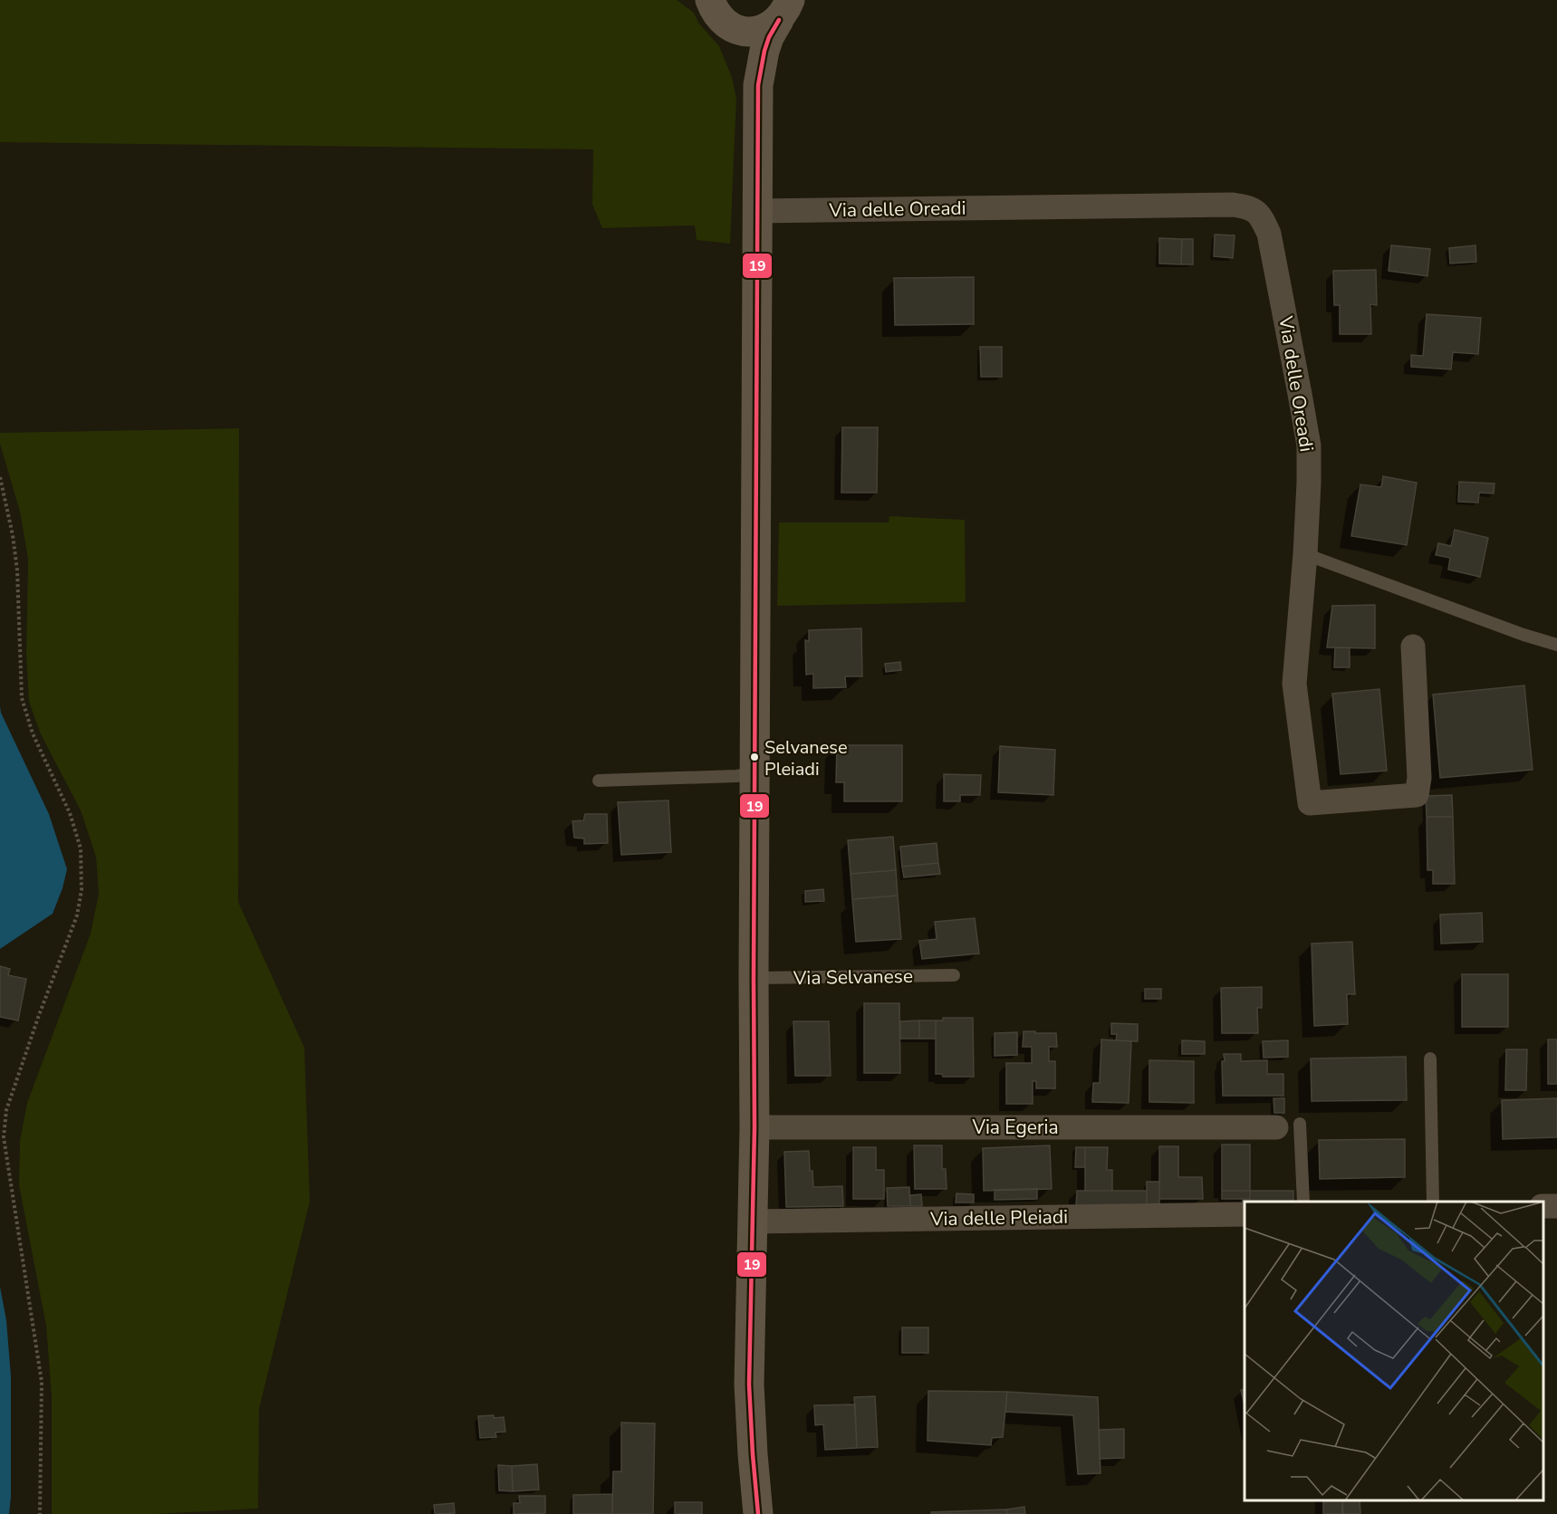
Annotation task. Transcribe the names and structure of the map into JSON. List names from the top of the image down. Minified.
{"streets":{"street":["Via delle Oreadi","Via Egeria","Via delle Pleiadi"],"lane":["Via Selvanese"]},"places":["Selvanese Pleiadi"],"lines":["transit line 19"]}
